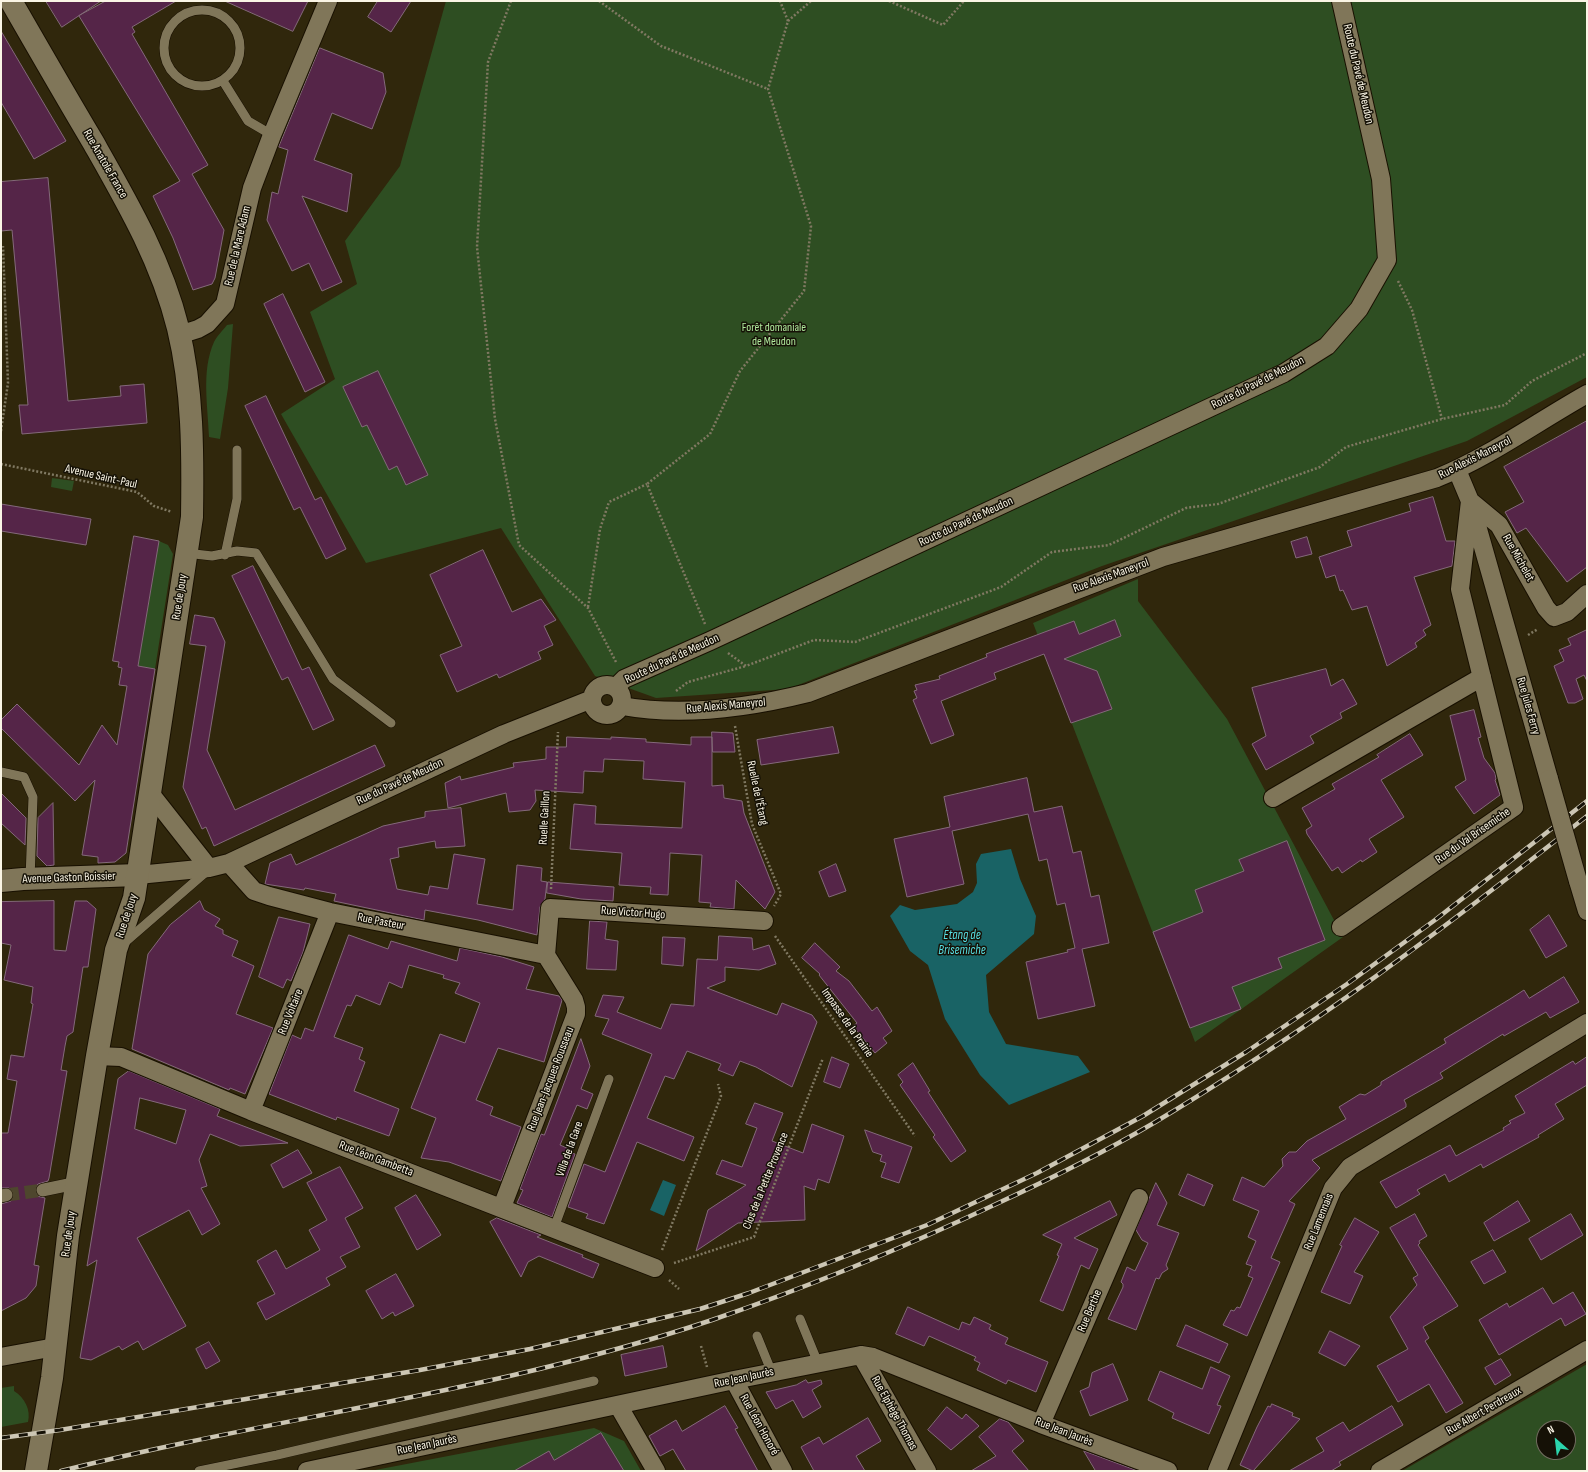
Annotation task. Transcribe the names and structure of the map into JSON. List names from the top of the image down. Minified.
{"streets":{"main road":["Rue Anatole France","Rue de Jouy","Avenue Gaston Boissier"],"street":["Route du Pavé de Meudon","Rue de la Mare Adam","Rue Alexis Maneyrol","Rue Michelet","Rue Jules Ferry","Rue du Pavé de Meudon","Rue du Val Brisemiche","Rue Victor Hugo","Rue Pasteur","Rue Voltaire","Rue Jean-Jacques Rousseau","Rue Léon Gambetta","Rue Lamennais","Rue Berthe","Rue Jean Jaurès","Rue Albert Perdreaux","Rue Elphège Thomas","Rue Léon Honoré"],"lane":["Villa de la Gare"],"path":["Avenue Saint-Paul","Ruelle de l'Étang","Ruelle Gaillon","Impasse de la Prairie","Clos de la Petite Provence"]},"crossings":[["Route du Pavé de Meudon","Rue Alexis Maneyrol"],["Route du Pavé de Meudon","Rue du Pavé de Meudon"],["Rue Anatole France","Rue de la Mare Adam"],["Rue Anatole France","Rue de Jouy"],["Rue de la Mare Adam","Rue de Jouy"],["Rue Alexis Maneyrol","Rue Michelet"],["Rue Alexis Maneyrol","Rue du Pavé de Meudon"],["Rue Alexis Maneyrol","Ruelle de l'Étang"],["Avenue Saint-Paul","Rue de Jouy"],["Rue Michelet","Rue Jules Ferry"],["Rue Michelet","Rue du Val Brisemiche"],["Rue de Jouy","Rue du Pavé de Meudon"],["Rue de Jouy","Avenue Gaston Boissier"],["Rue de Jouy","Rue Léon Gambetta"],["Rue Jules Ferry","Rue du Val Brisemiche"],["Rue du Pavé de Meudon","Avenue Gaston Boissier"],["Rue du Pavé de Meudon","Rue Pasteur"],["Ruelle de l'Étang","Rue Victor Hugo"],["Ruelle de l'Étang","Impasse de la Prairie"],["Ruelle Gaillon","Rue Victor Hugo"],["Rue Victor Hugo","Impasse de la Prairie"],["Rue Pasteur","Rue Voltaire"],["Rue Pasteur","Rue Jean-Jacques Rousseau"],["Rue Voltaire","Rue Léon Gambetta"],["Rue Jean-Jacques Rousseau","Rue Léon Gambetta"],["Villa de la Gare","Rue Léon Gambetta"],["Rue Léon Gambetta","Clos de la Petite Provence"],["Rue Berthe","Rue Jean Jaurès"],["Rue Jean Jaurès","Rue Elphège Thomas"],["Rue Jean Jaurès","Rue Léon Honoré"]],"water":["Étang de Brisemiche"],"parks":["Forêt domaniale de Meudon"],"north":"top left"}
